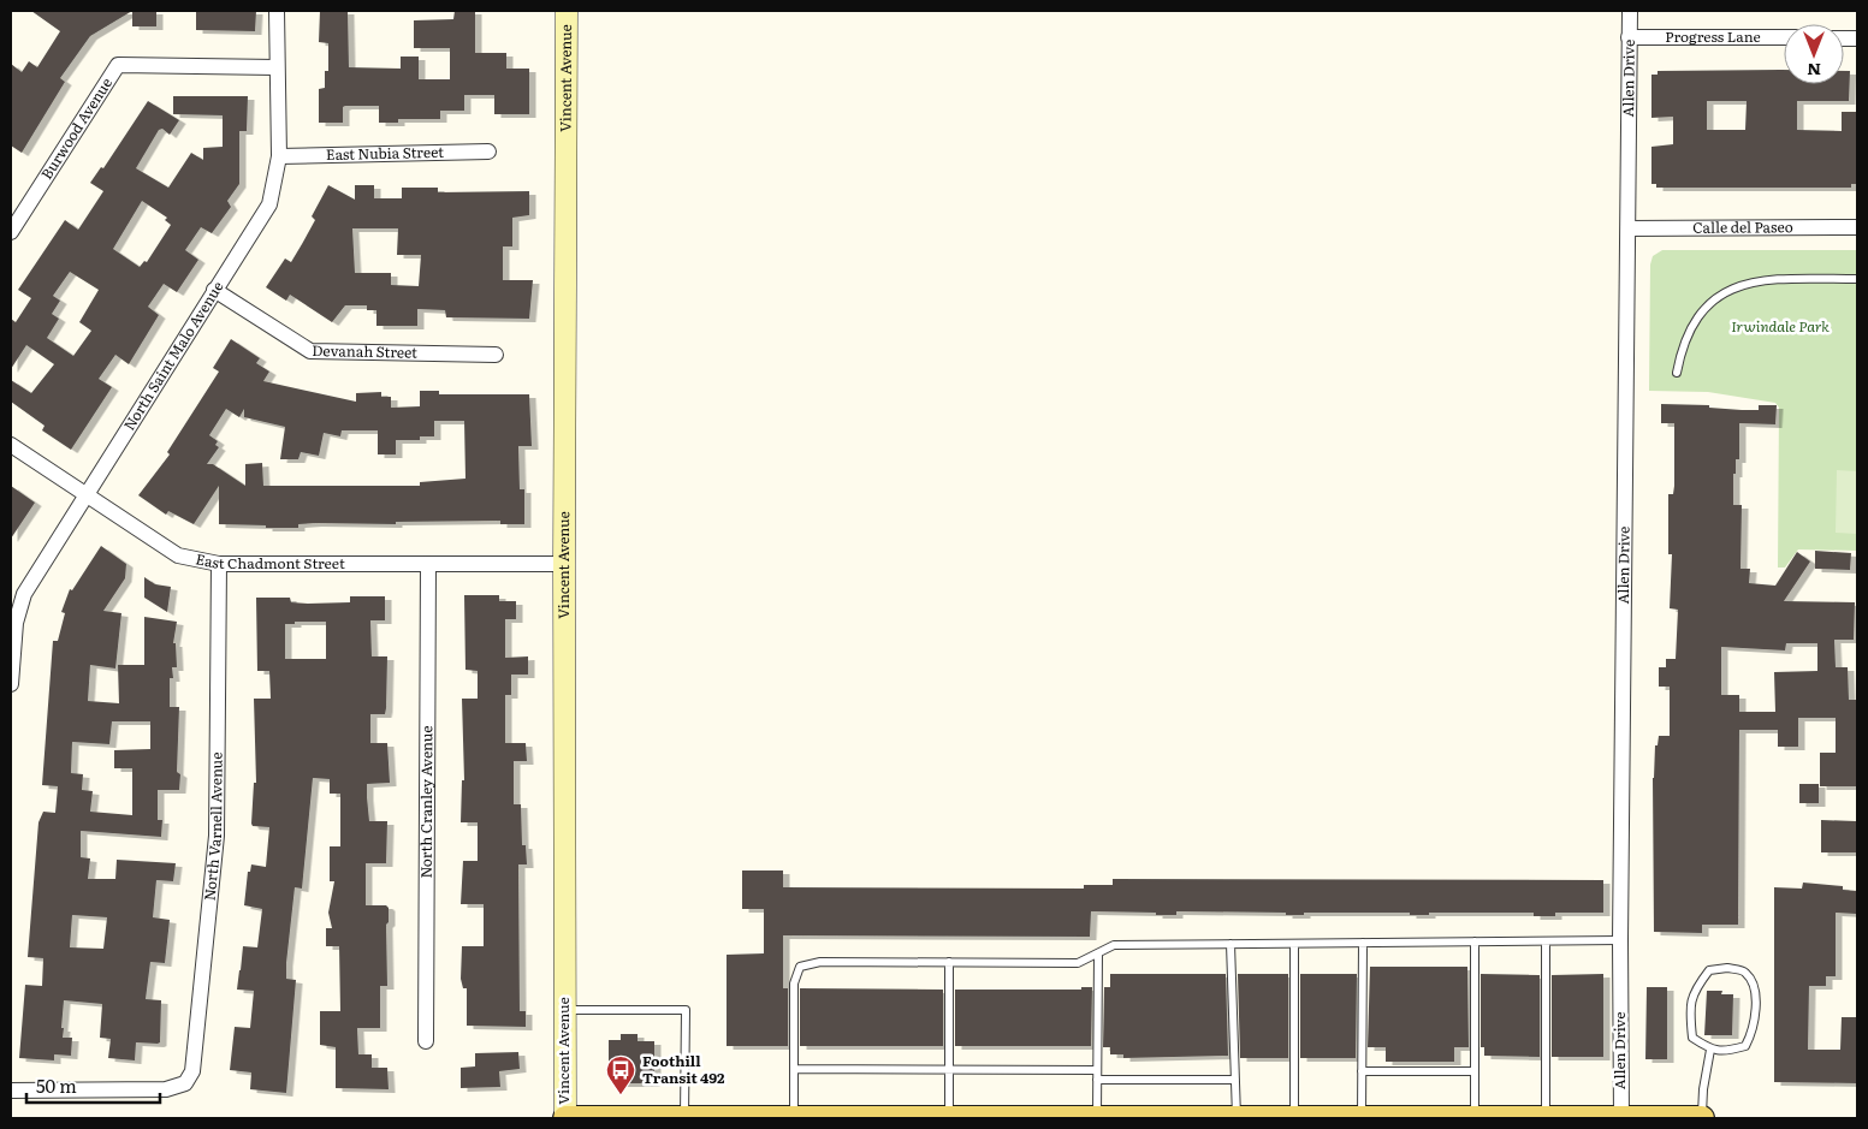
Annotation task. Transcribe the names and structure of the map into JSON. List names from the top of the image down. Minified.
{"streets":{"street":["Progress Lane","Vincent Avenue","Allen Drive","Burwood Avenue","East Nubia Street","Calle del Paseo","Devanah Street","North Saint Malo Avenue","East Chadmont Street","North Cranley Avenue","North Varnell Avenue"]},"crossings":[["Progress Lane","Allen Drive"],["Vincent Avenue","East Chadmont Street"],["Allen Drive","Calle del Paseo"],["Burwood Avenue","North Saint Malo Avenue"],["East Nubia Street","North Saint Malo Avenue"],["Devanah Street","North Saint Malo Avenue"],["North Saint Malo Avenue","East Chadmont Street"],["East Chadmont Street","North Cranley Avenue"],["East Chadmont Street","North Varnell Avenue"]],"parks":["Irwindale Park"],"places":{"bus stop":["Foothill Transit 492"]},"scale_bar":"50 m","north":"bottom"}
